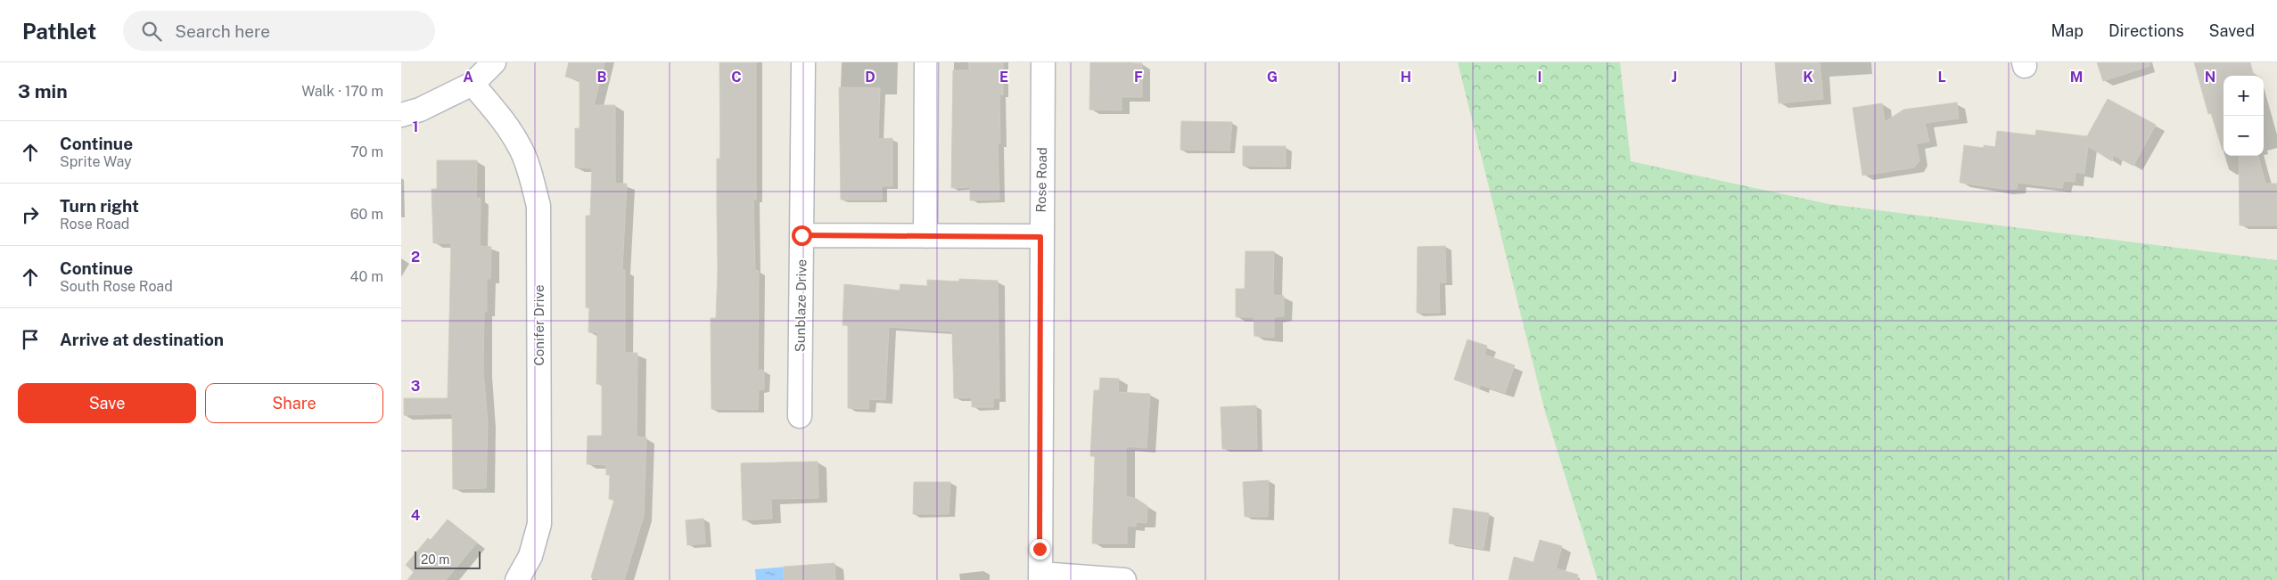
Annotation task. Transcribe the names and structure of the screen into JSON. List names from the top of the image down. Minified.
{"streets":{"street":["Rose Road","Sunblaze Drive","Conifer Drive"]},"scale_bar":"20 m","page":{"header":"Pathlet","search":"Search here","nav":["Map","Directions","Saved"],"heading":["3 min","Walk · 170 m"],"map_buttons":["+","−"],"list":[["Continue","Sprite Way","70 m"],["Turn right","Rose Road","60 m"],["Continue","South Rose Road","40 m"],"Arrive at destination"],"buttons":["Save","Share"],"scale":"20 m"},"grid":{"columns":["A","B","C","D","E","F","G","H","I","J","K","L","M","N"],"rows":["1","2","3","4"]}}
